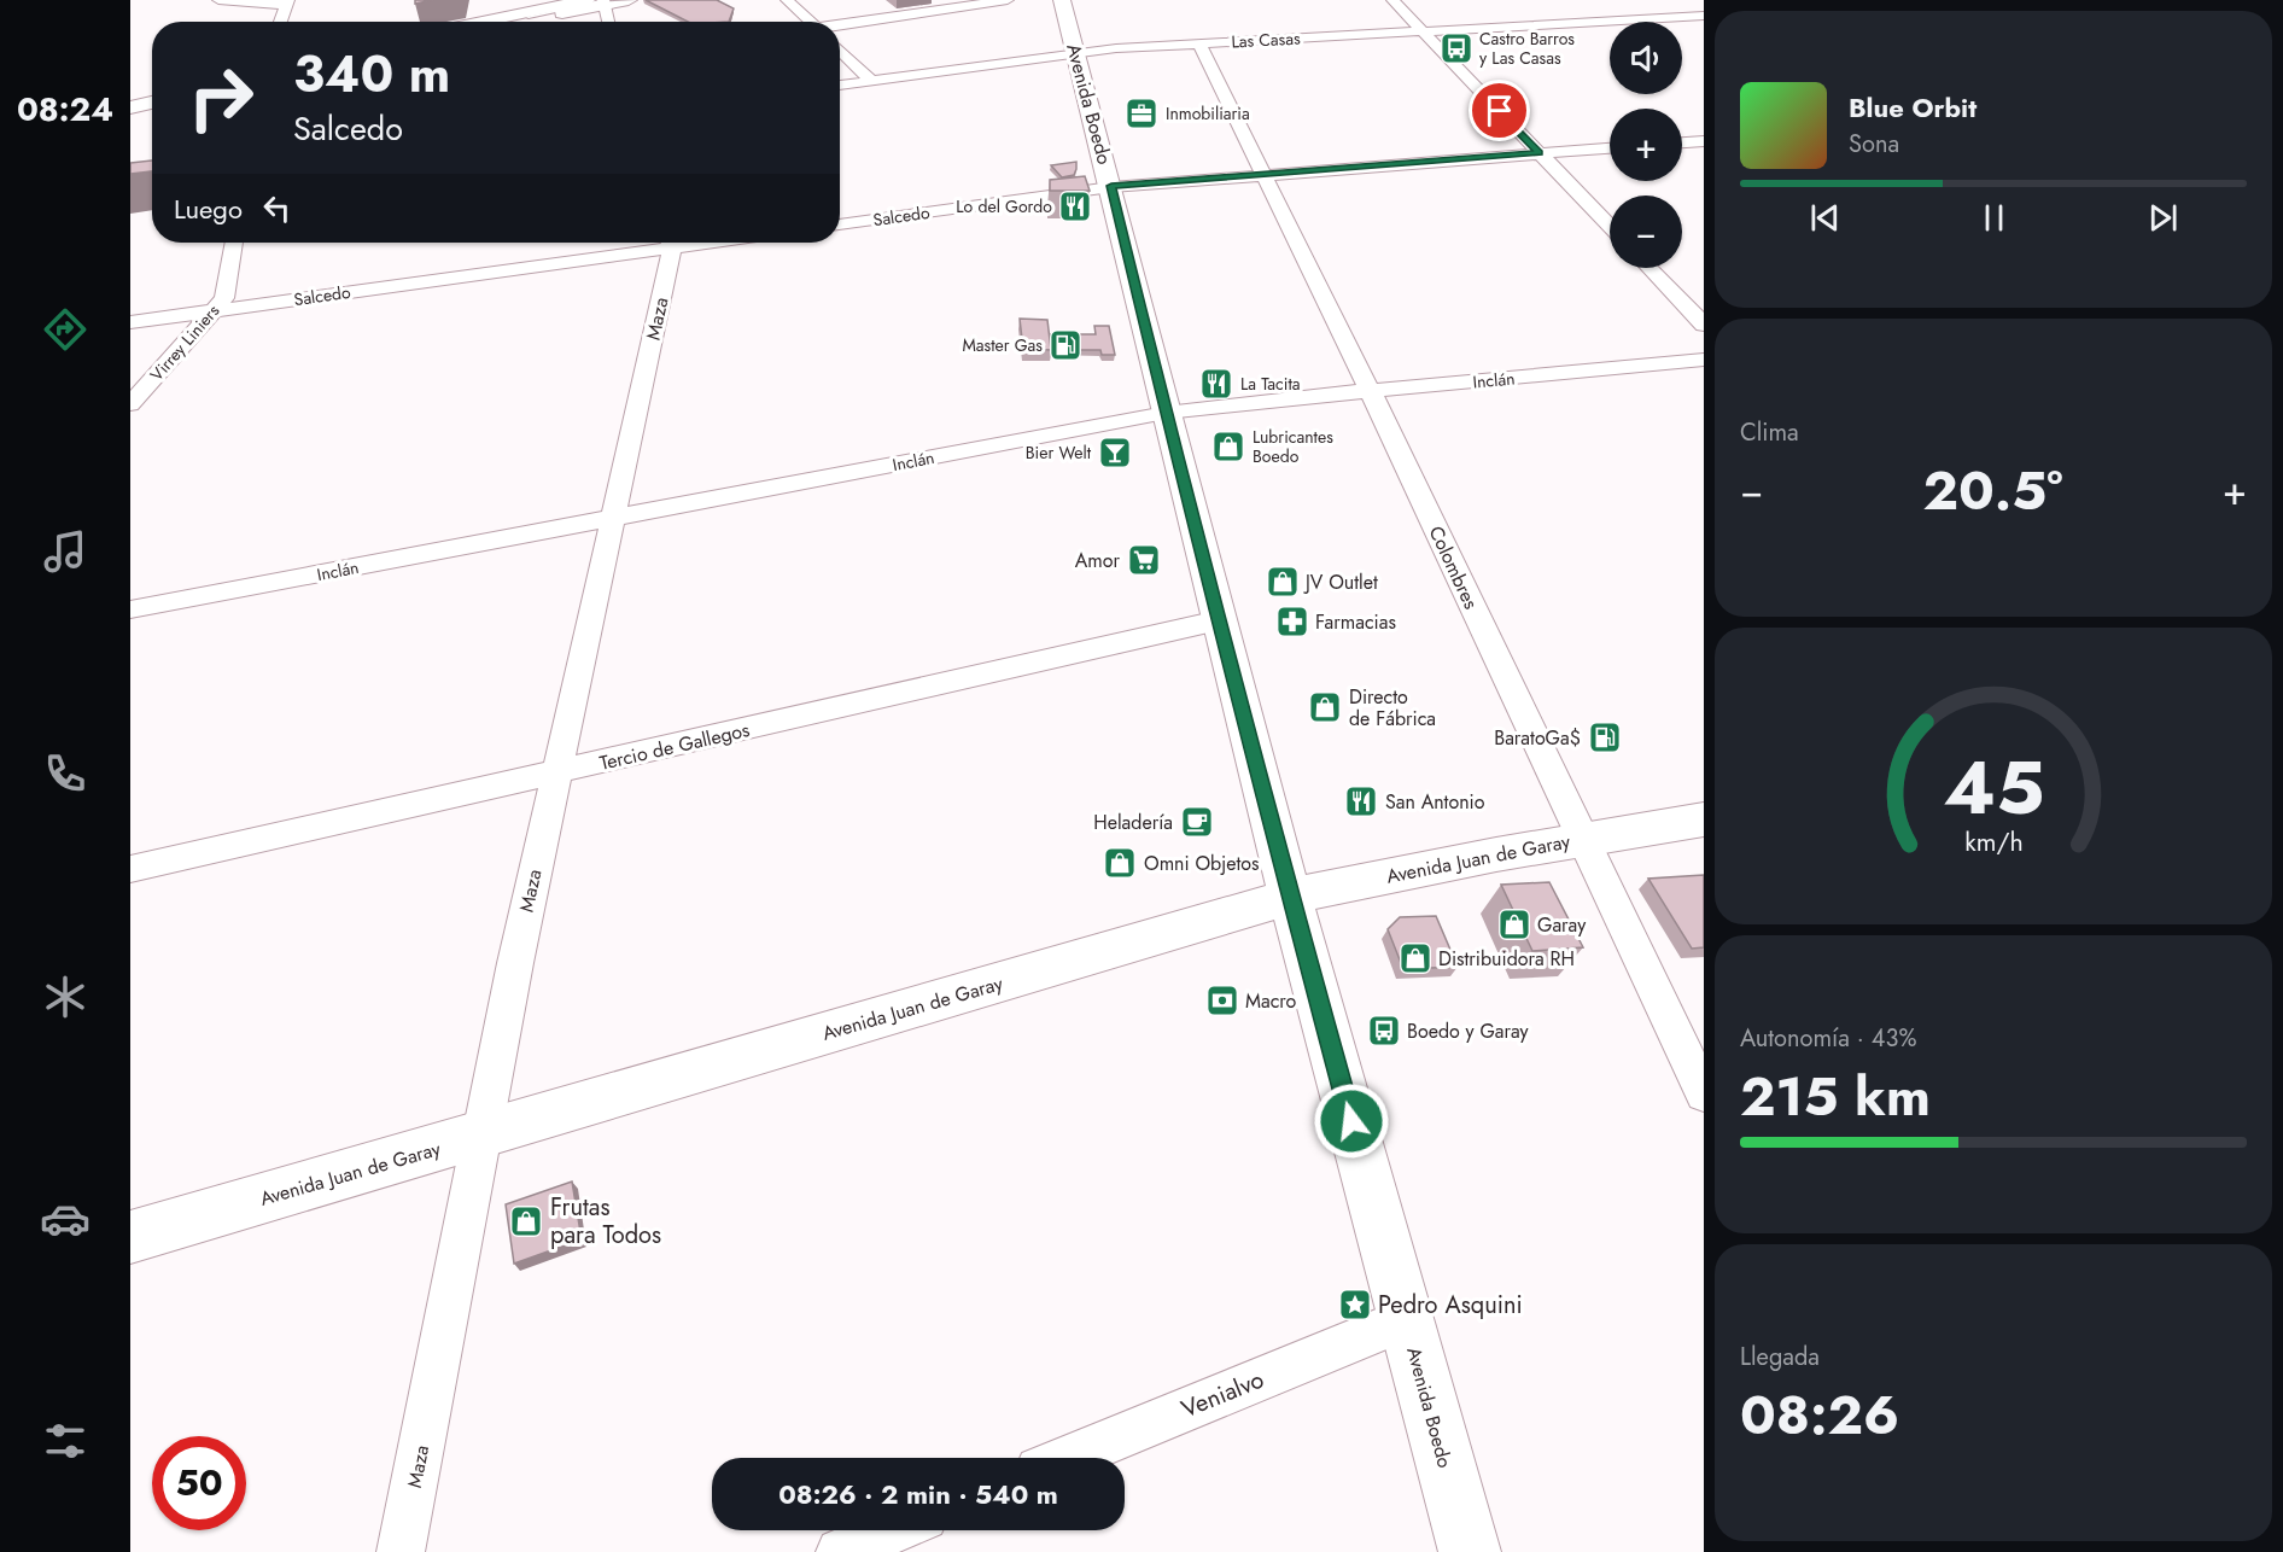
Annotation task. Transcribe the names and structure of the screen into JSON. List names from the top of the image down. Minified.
{"streets":{"main road":["Avenida Boedo","Avenida Juan de Garay"],"street":["Las Casas","Salcedo","Maza","Virrey Liniers","Inclán","Colombres","Tercio de Gallegos","Venialvo"]},"crossings":[["Las Casas","Avenida Boedo"],["Las Casas","Colombres"],["Avenida Boedo","Salcedo"],["Avenida Boedo","Inclán"],["Avenida Boedo","Tercio de Gallegos"],["Avenida Boedo","Avenida Juan de Garay"],["Avenida Boedo","Venialvo"],["Salcedo","Virrey Liniers"],["Salcedo","Colombres"],["Maza","Inclán"],["Maza","Tercio de Gallegos"],["Maza","Avenida Juan de Garay"],["Inclán","Colombres"],["Colombres","Avenida Juan de Garay"]],"places":{"bus stop":["Castro Barros y Las Casas","Boedo y Garay"],"office":["Inmobiliaria"],"restaurant":["Lo del Gordo","La Tacita","San Antonio"],"fuel station":["Master Gas","BaratoGa$"],"shop":["Lubricantes Boedo","JV Outlet","Directo de Fábrica","Omni Objetos","Garay","Distribuidora RH","Frutas para Todos"],"bar":["Bier Welt"],"supermarket":["Amor"],"pharmacy":["Farmacias"],"cafe":["Heladería"],"bank":["Macro"],"place":["Pedro Asquini"]},"page":{"tabs":"08:24","map_buttons":["+","−"],"turn":["340 m","Salcedo"],"song":["Blue Orbit","Sona"],"then":"Luego","tile":["Clima",["Autonomía · 43%","215 km"],["Llegada","08:26"]],"heat":["−","20.5°","+"],"limit":"50","trip":"08:26 · 2 min · 540 m","gauge":["45","km/h"]}}
